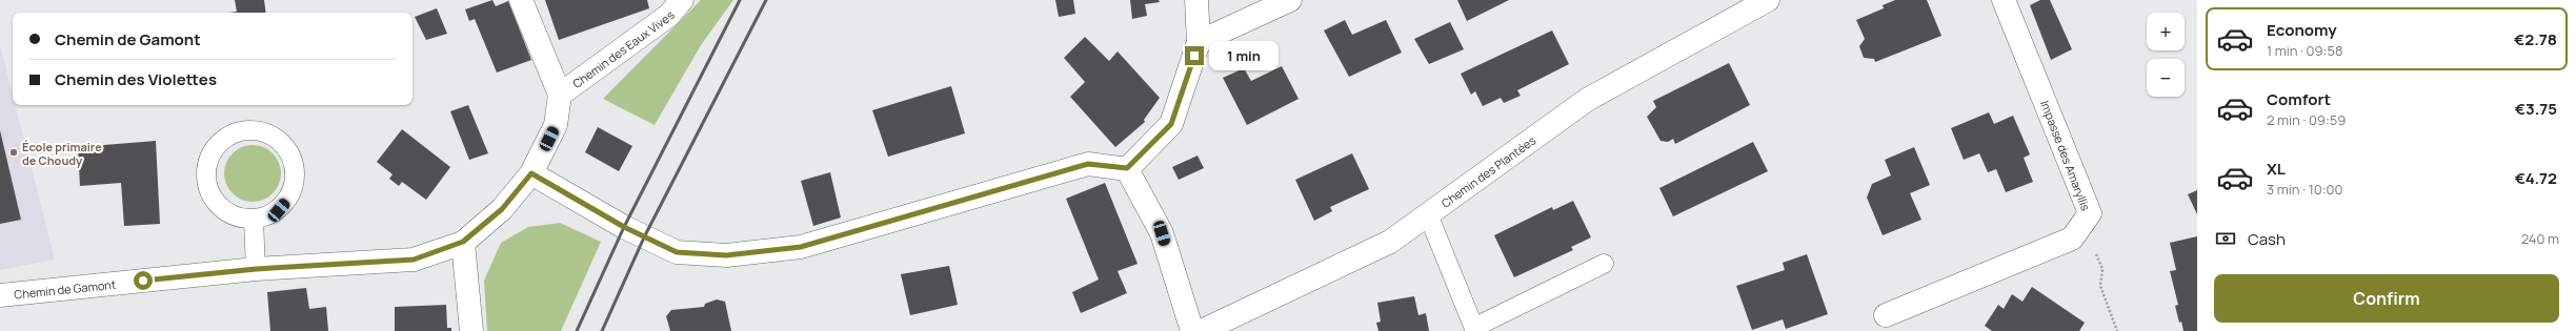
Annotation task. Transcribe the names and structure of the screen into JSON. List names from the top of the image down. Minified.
{"streets":{"street":["Chemin des Eaux Vives","Impasse des Amaryllis","Chemin des Plantées","Chemin de Gamont"]},"crossings":[["Chemin des Eaux Vives","Chemin de Gamont"]],"places":["École primaire de Choudy"],"page":{"list":[{"name":"Economy","note":"1 min · 09:58","value":"€2.78"},{"name":"Comfort","note":"2 min · 09:59","value":"€3.75"},{"name":"XL","note":"3 min · 10:00","value":"€4.72"}],"map_buttons":["+","−"],"banner":["Chemin de Gamont","Chemin des Violettes"],"bubble":"1 min","pay":["Cash","240 m"],"buttons":"Confirm"}}
